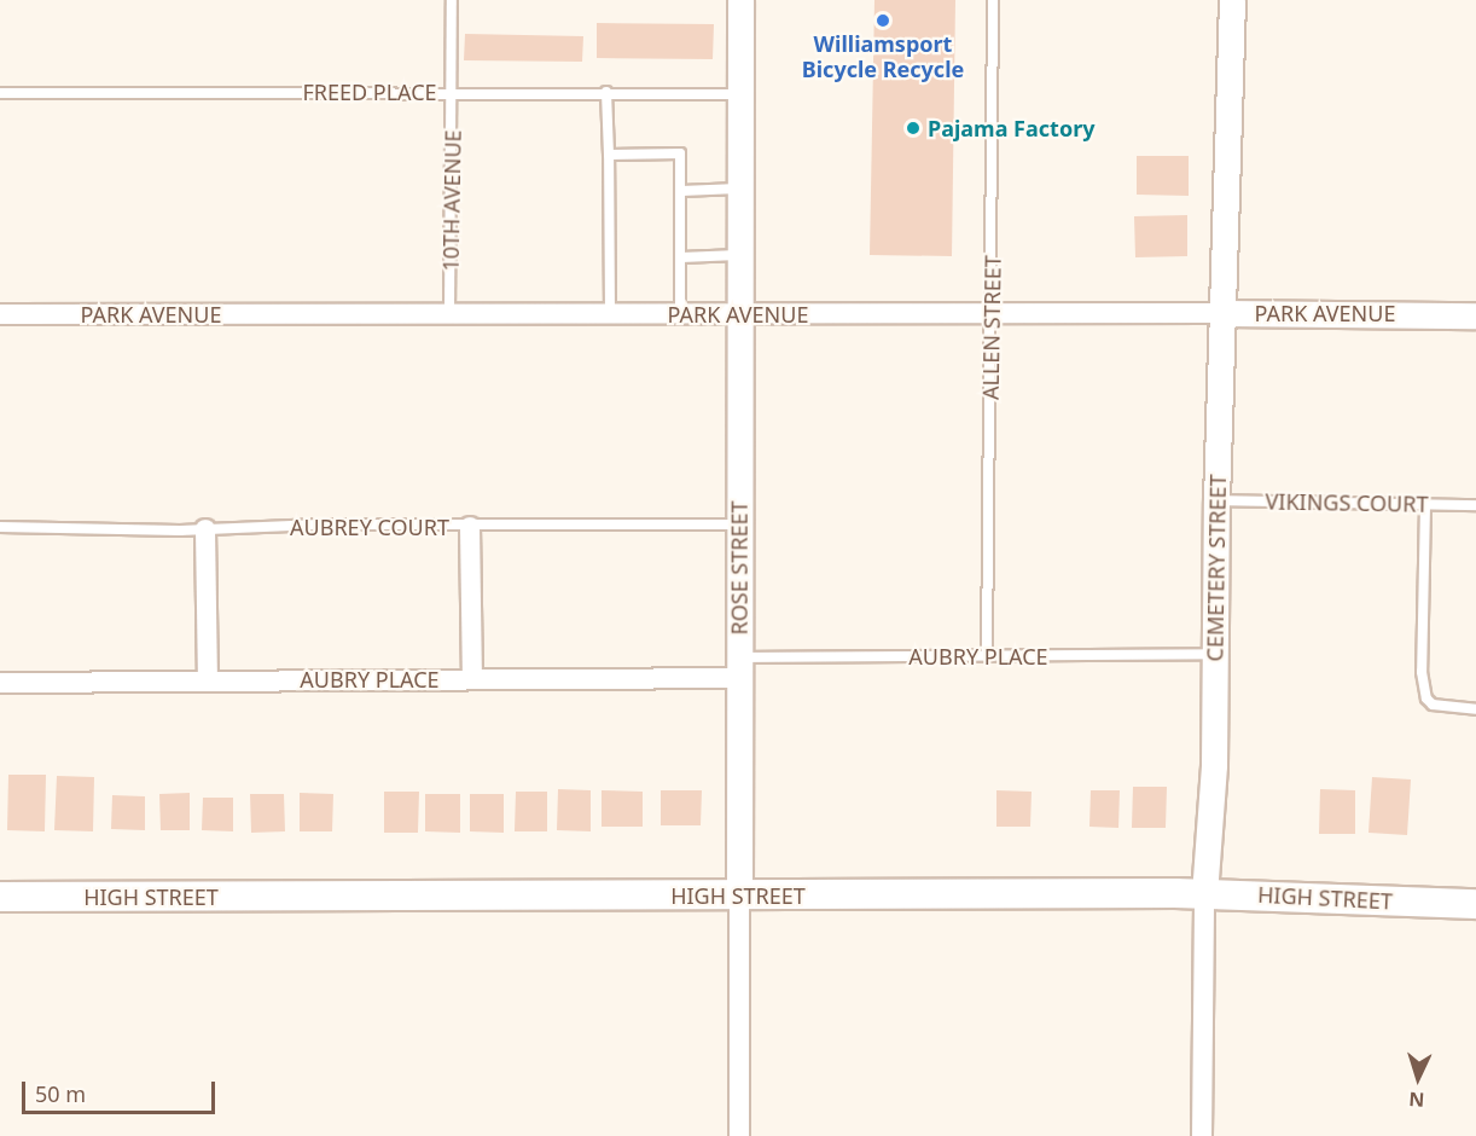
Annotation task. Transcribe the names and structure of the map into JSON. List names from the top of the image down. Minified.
{"streets":{"main road":["HIGH STREET"],"street":["PARK AVENUE","ROSE STREET","CEMETERY STREET","AUBRY PLACE"],"lane":["FREED PLACE","10TH AVENUE","ALLEN STREET","VIKINGS COURT","AUBREY COURT"]},"crossings":[["FREED PLACE","10TH AVENUE"],["FREED PLACE","ROSE STREET"],["10TH AVENUE","PARK AVENUE"],["PARK AVENUE","ALLEN STREET"],["PARK AVENUE","ROSE STREET"],["PARK AVENUE","CEMETERY STREET"],["ALLEN STREET","AUBRY PLACE"],["VIKINGS COURT","CEMETERY STREET"],["AUBREY COURT","ROSE STREET"],["ROSE STREET","AUBRY PLACE"],["ROSE STREET","HIGH STREET"],["CEMETERY STREET","AUBRY PLACE"],["CEMETERY STREET","HIGH STREET"]],"places":["Williamsport Bicycle Recycle","Pajama Factory"],"scale_bar":"50 m","north":"bottom"}
